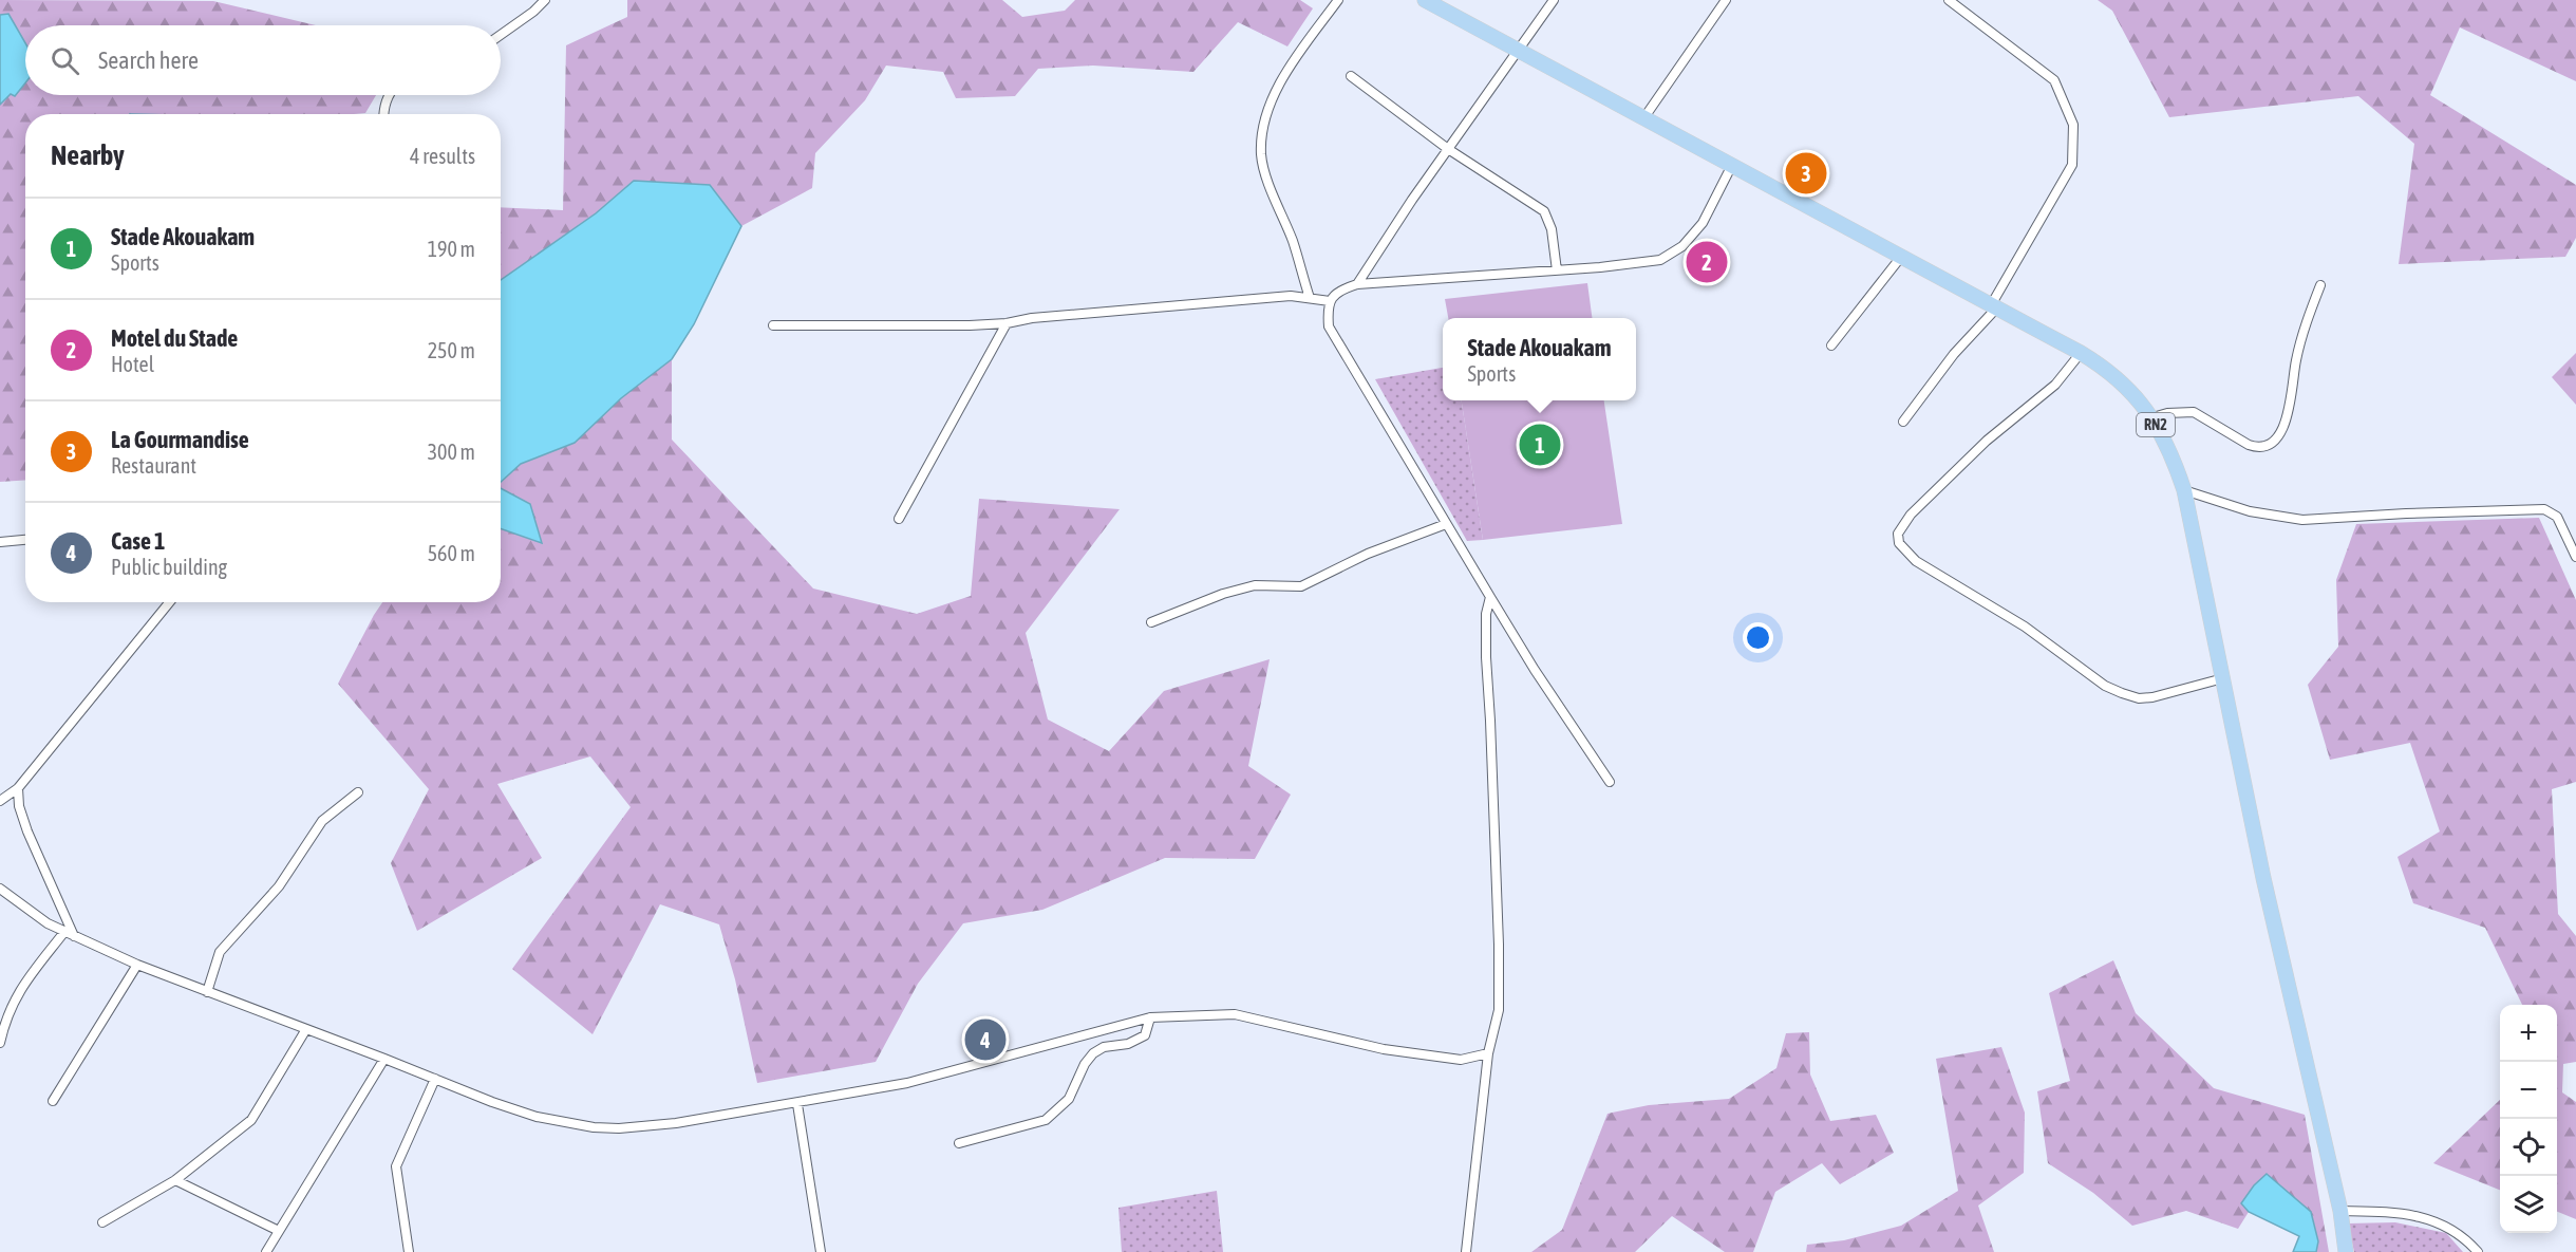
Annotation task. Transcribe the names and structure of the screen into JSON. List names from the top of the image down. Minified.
{"streets":{"highway":["RN2"]},"page":{"search":"Search here","heading":["Nearby","4 results"],"pins":["3","2","1","4"],"list":[{"mark":"1","name":"Stade Akouakam","note":"Sports","value":"190 m"},{"mark":"2","name":"Motel du Stade","note":"Hotel","value":"250 m"},{"mark":"3","name":"La Gourmandise","note":"Restaurant","value":"300 m"},{"mark":"4","name":"Case 1","note":"Public building","value":"560 m"}],"popup":["Stade Akouakam","Sports"],"map_buttons":["+","−"]}}
